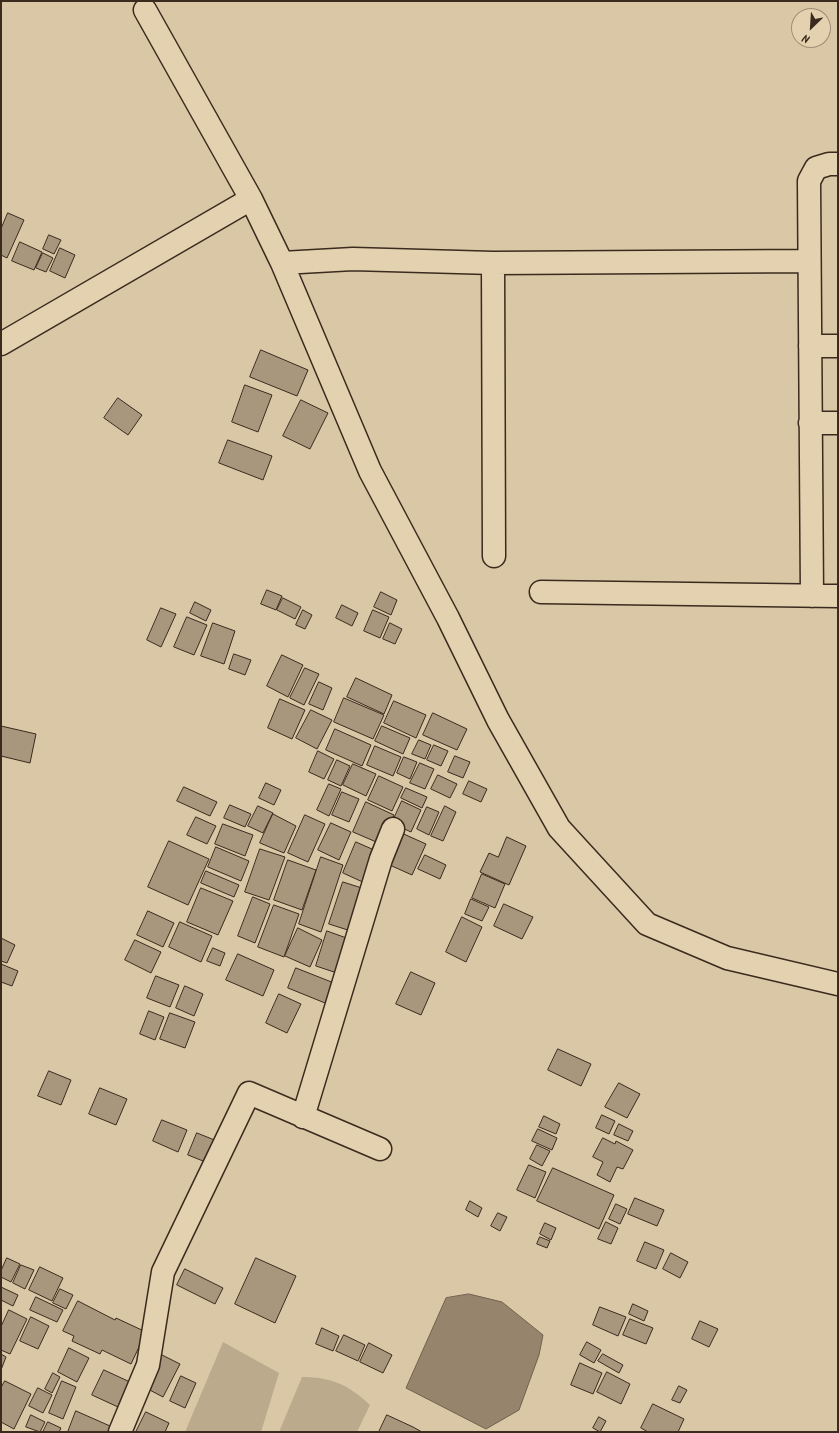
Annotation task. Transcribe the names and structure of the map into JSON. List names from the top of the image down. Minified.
{"north":"bottom left"}
